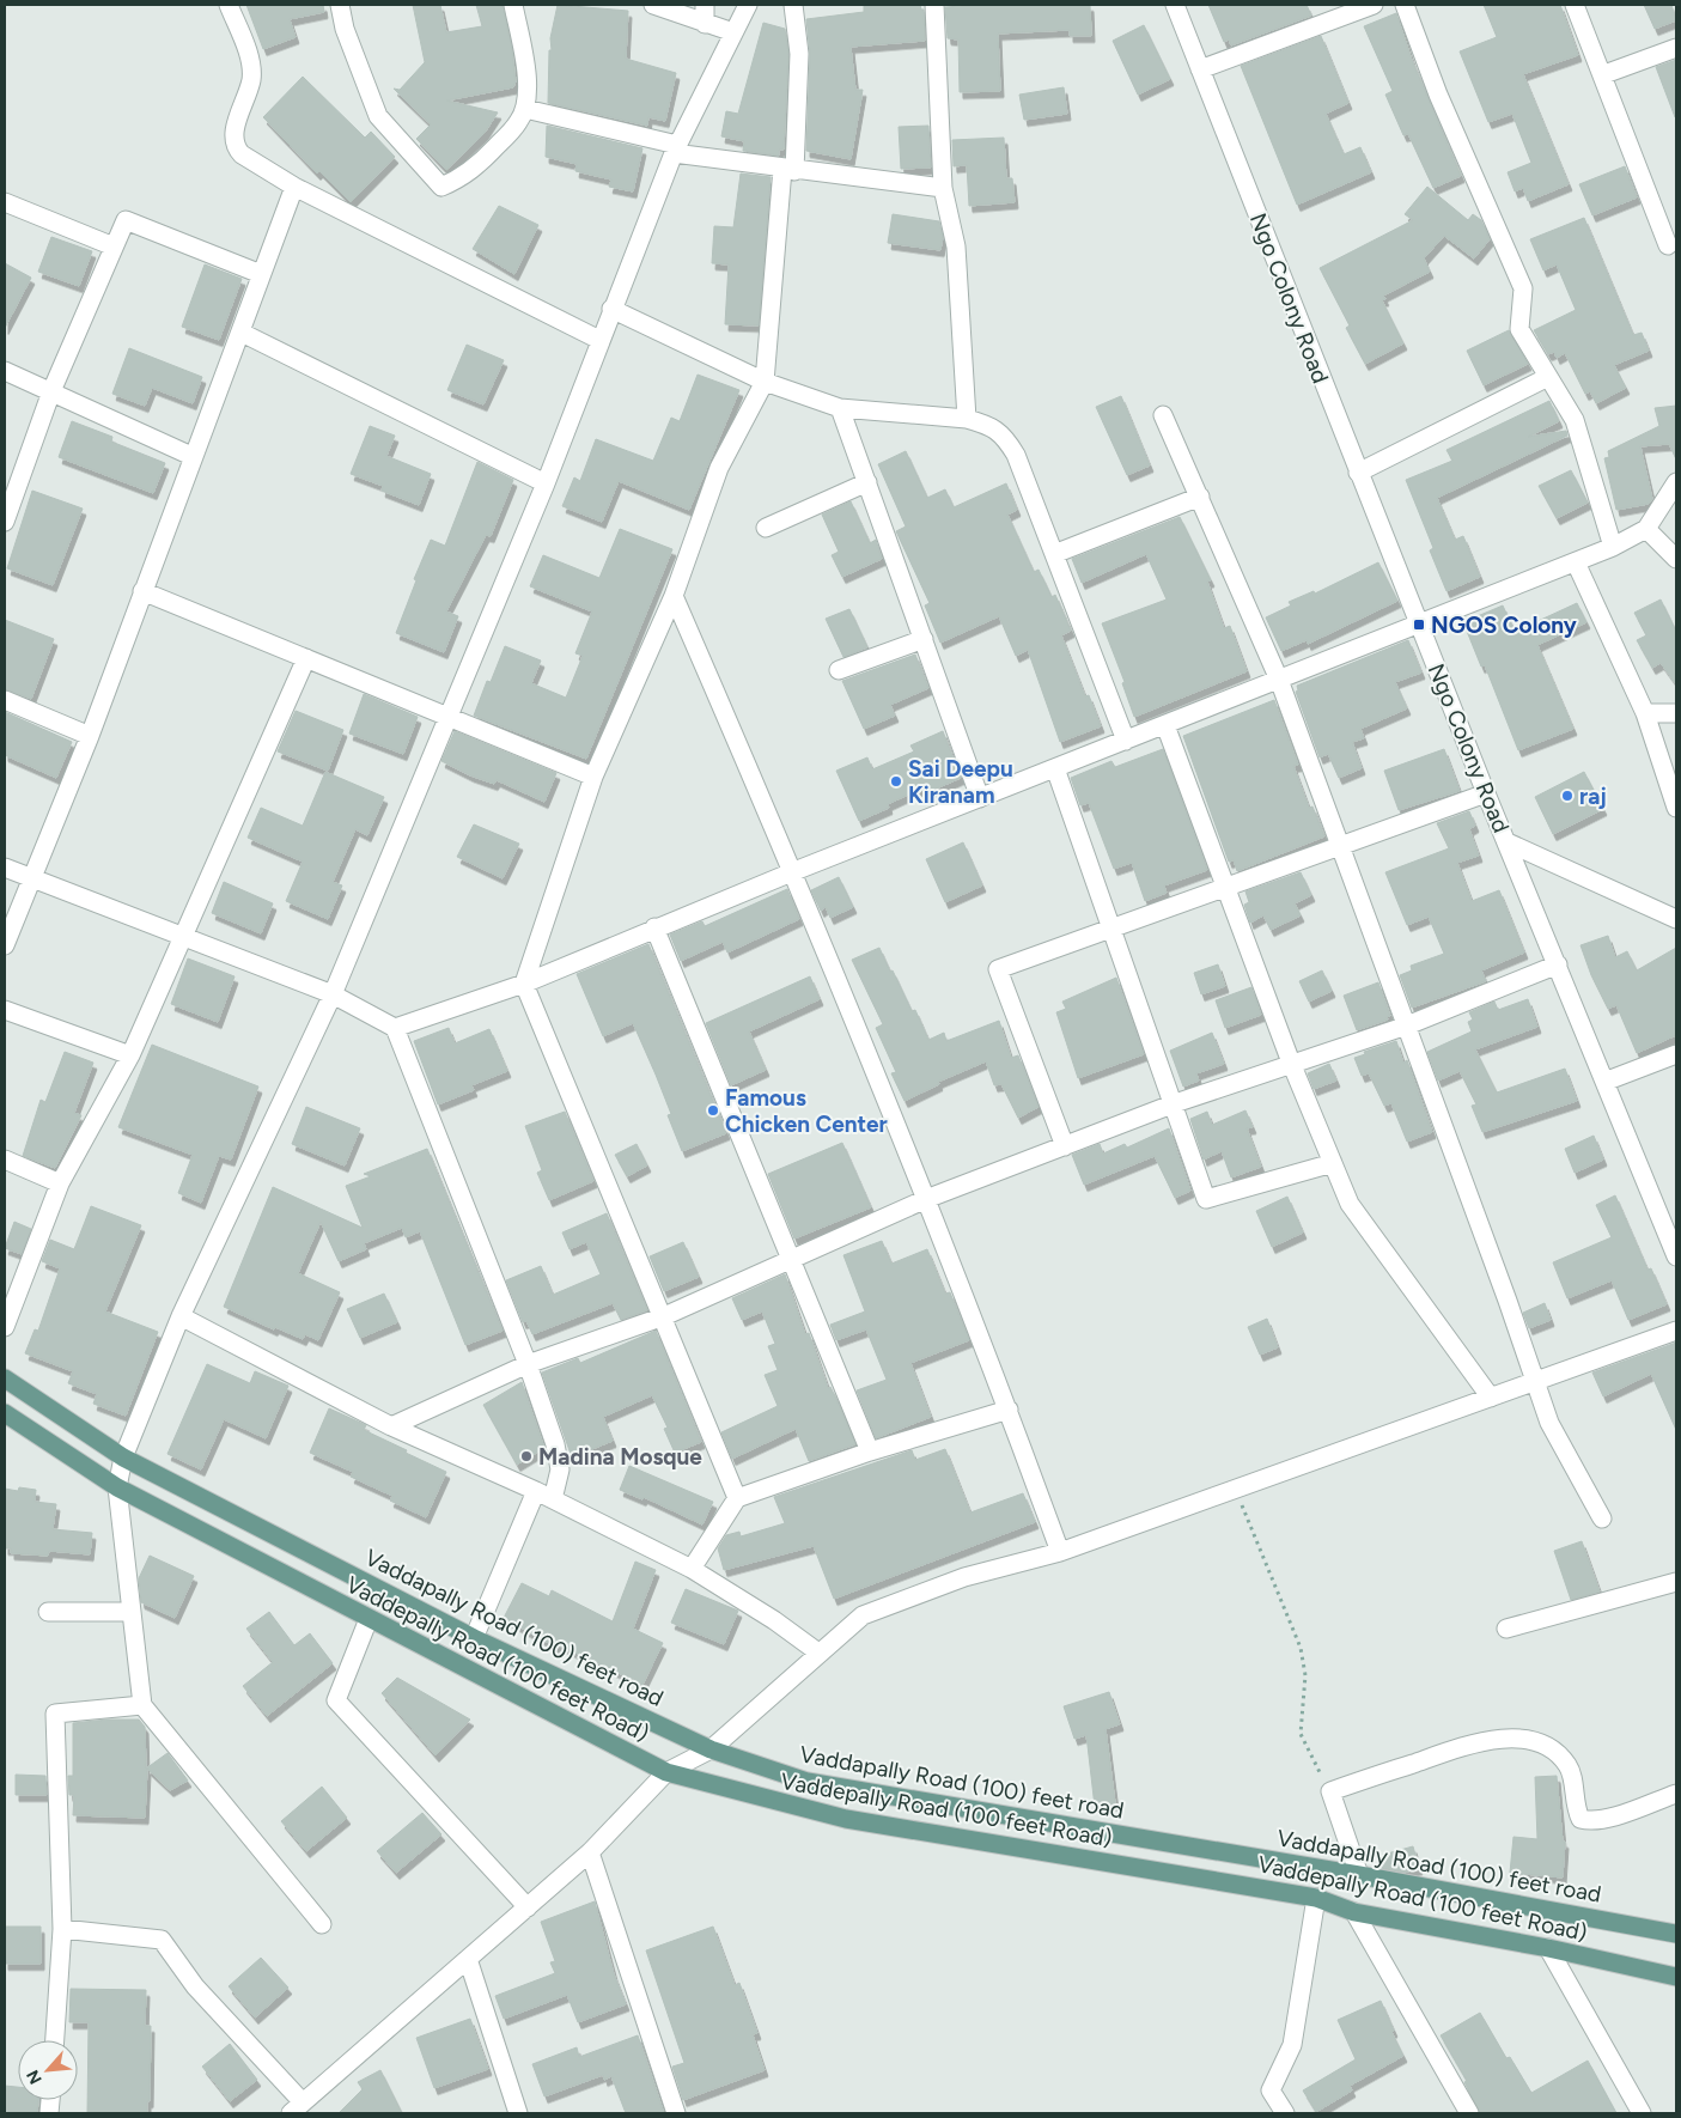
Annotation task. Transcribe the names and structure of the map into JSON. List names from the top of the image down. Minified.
{"streets":{"main road":["Vaddapally Road (100) feet road","Vaddepally Road (100 feet Road)"],"street":["Ngo Colony Road"]},"places":{"transit":["NGOS Colony"],"other":["Sai Deepu Kiranam","raj","Famous Chicken Center","Madina Mosque"]},"north":"bottom left"}
